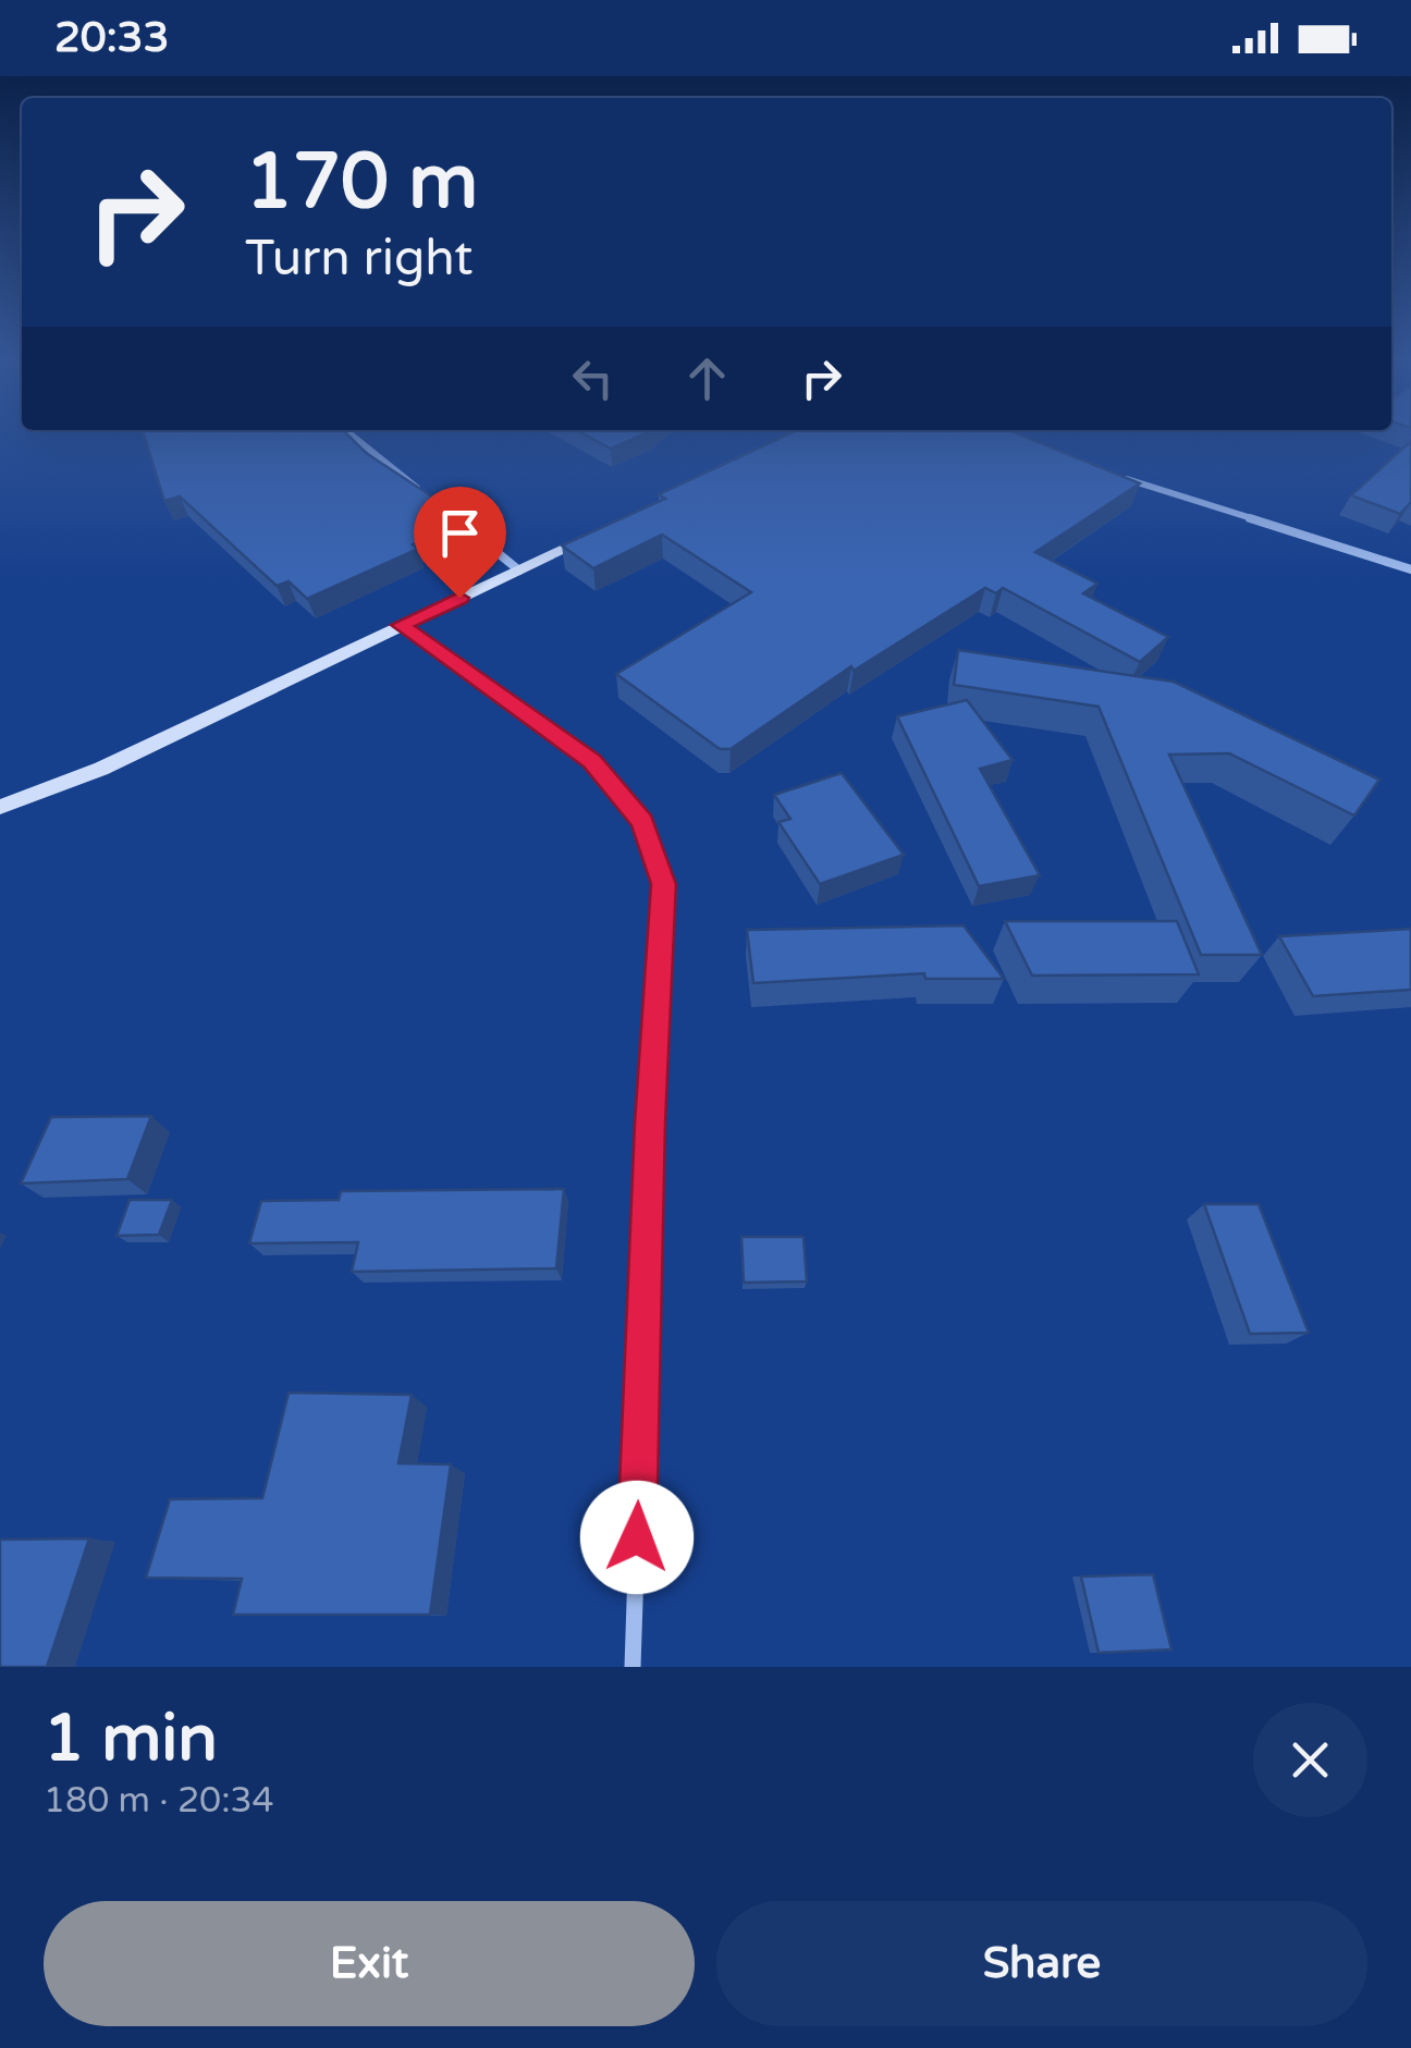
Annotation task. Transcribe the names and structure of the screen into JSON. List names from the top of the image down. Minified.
{"page":{"status":"20:33","turn":["170 m","Turn right"],"heading":["1 min","180 m · 20:34"],"buttons":["Exit","Share"]}}
